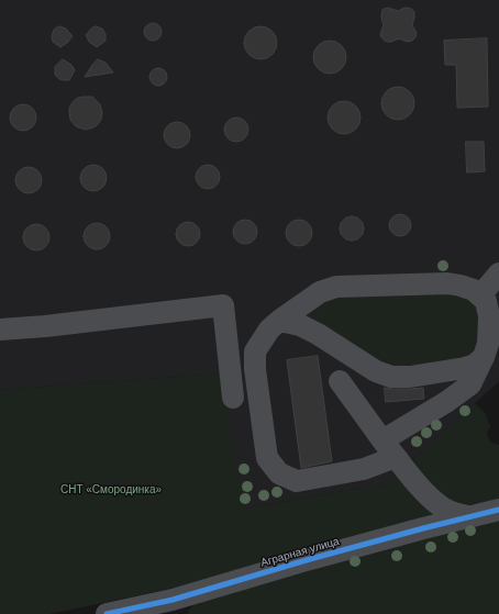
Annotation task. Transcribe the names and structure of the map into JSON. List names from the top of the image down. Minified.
{"streets":{"street":["Аграрная улица"]},"parks":["СНТ «Смородинка»"]}
